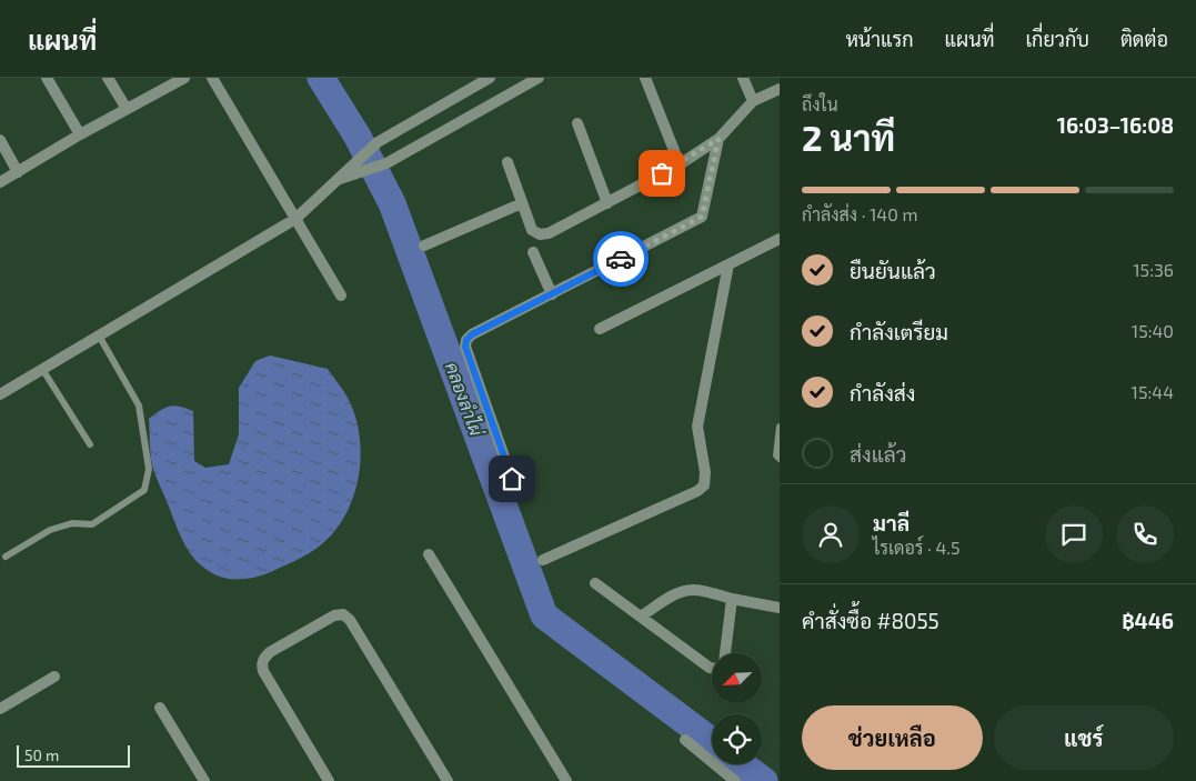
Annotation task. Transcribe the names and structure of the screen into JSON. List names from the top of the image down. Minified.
{"water":["คลองลำไผ่"],"scale_bar":"50 m","north":"bottom left","page":{"header":"แผนที่","nav":["หน้าแรก","แผนที่","เกี่ยวกับ","ติดต่อ"],"heading":["2 นาที","ถึงใน","16:03–16:08"],"panel":["มาลี","ไรเดอร์ · 4.5","คำสั่งซื้อ #8055","฿446"],"bar":"กำลังส่ง · 140 m","list":[["ยืนยันแล้ว","15:36"],["กำลังเตรียม","15:40"],["กำลังส่ง","15:44"],"ส่งแล้ว"],"buttons":["ช่วยเหลือ","แชร์"],"scale":"50 m"}}
